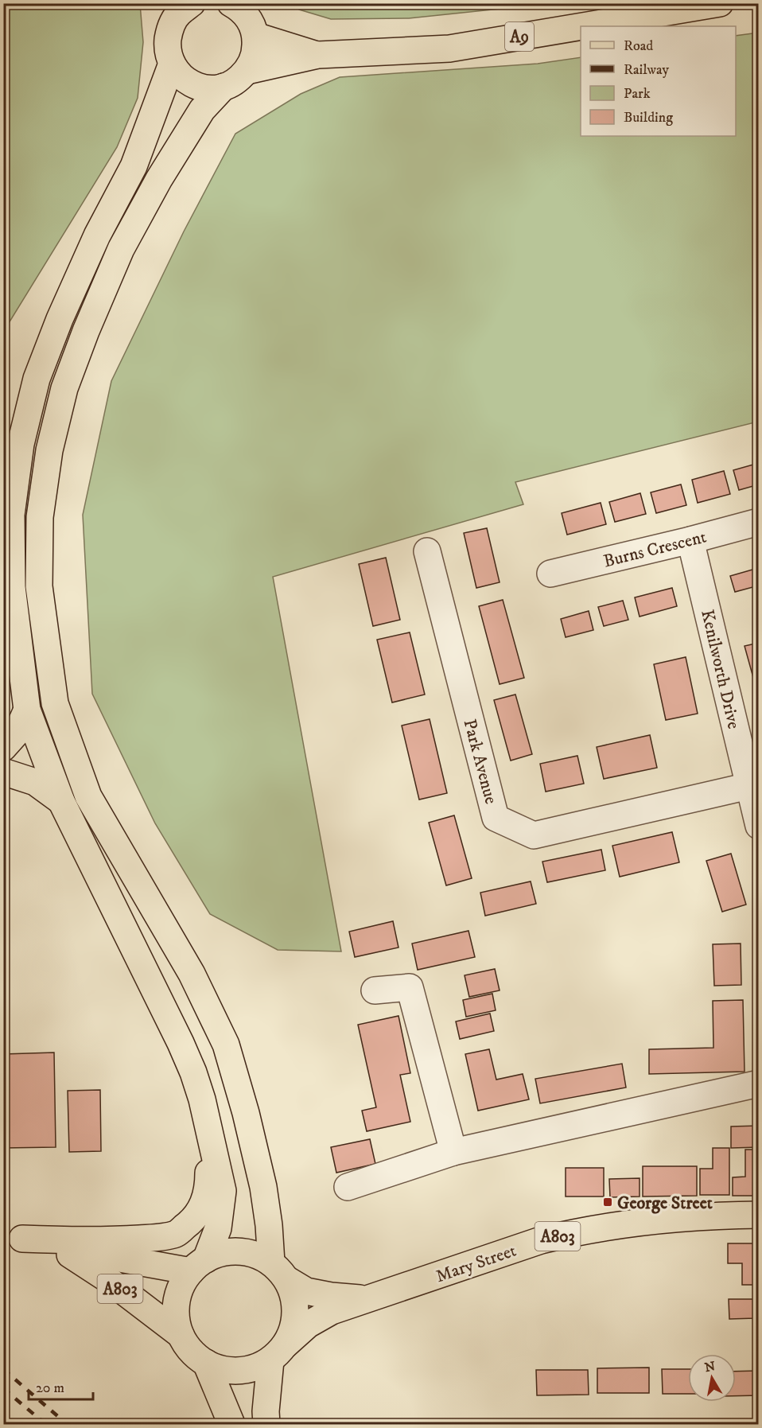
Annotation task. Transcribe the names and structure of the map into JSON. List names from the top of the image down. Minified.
{"streets":{"main road":["A9","A803","Mary Street"],"street":["Burns Crescent","Kenilworth Drive","Park Avenue"]},"crossings":[["Burns Crescent","Kenilworth Drive"],["Kenilworth Drive","Park Avenue"],["A803","Mary Street"]],"places":{"transit":["George Street"]},"legend":["Road","Railway","Park","Building"],"scale_bar":"20 m","north":"top"}
